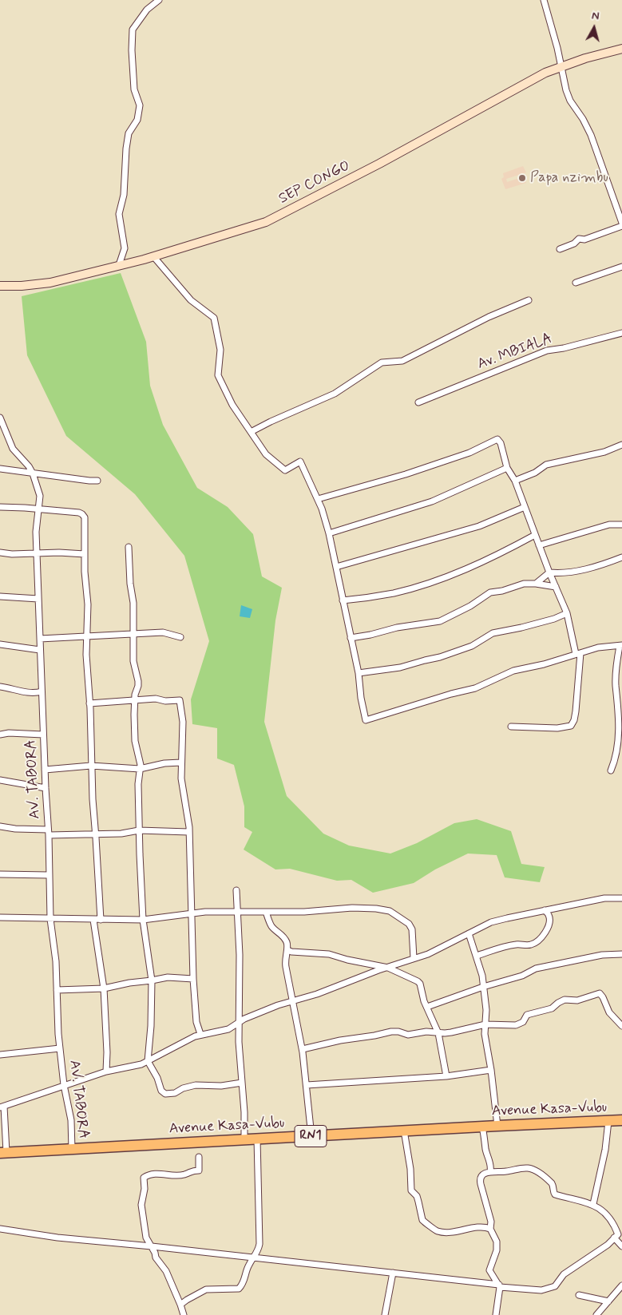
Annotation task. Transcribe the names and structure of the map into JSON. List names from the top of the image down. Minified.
{"streets":{"highway":["Avenue Kasa-Vubu","RN1"],"street":["SEP CONGO","Av. MBIALA","AV. TABORA"]},"crossings":[["AV. TABORA","Avenue Kasa-Vubu"]],"places":["Papa nzimbu"],"north":"top"}
